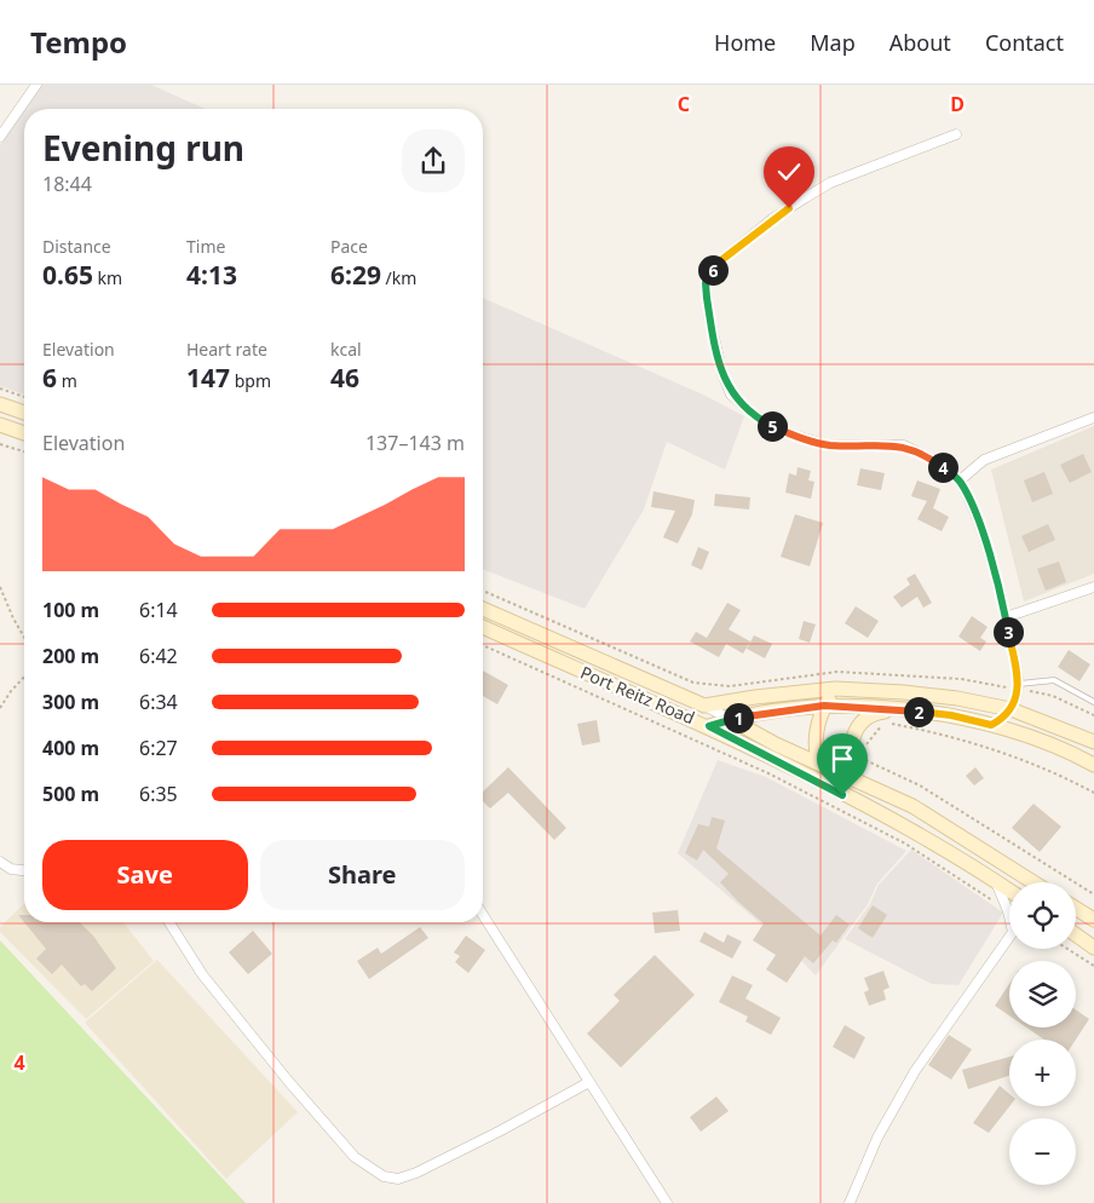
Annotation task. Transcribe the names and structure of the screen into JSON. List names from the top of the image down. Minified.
{"streets":{"main road":["Port Reitz Road"]},"page":{"header":"Tempo","nav":["Home","Map","About","Contact"],"heading":["Evening run","18:44"],"stats":[["Distance","0.65 km"],["Time","4:13"],["Pace","6:29 /km"],["Elevation","6 m"],["Heart rate","147 bpm"],["kcal","46"]],"pins":["6","5","4","3","2","1"],"chart":["Elevation","137–143 m"],"list":[{"name":"100 m","note":"6:14"},{"name":"200 m","note":"6:42"},{"name":"300 m","note":"6:34"},{"name":"400 m","note":"6:27"},{"name":"500 m","note":"6:35"}],"buttons":["Save","Share"],"map_buttons":["+","−"]},"grid":{"columns":["C","D"],"rows":["4"]}}
